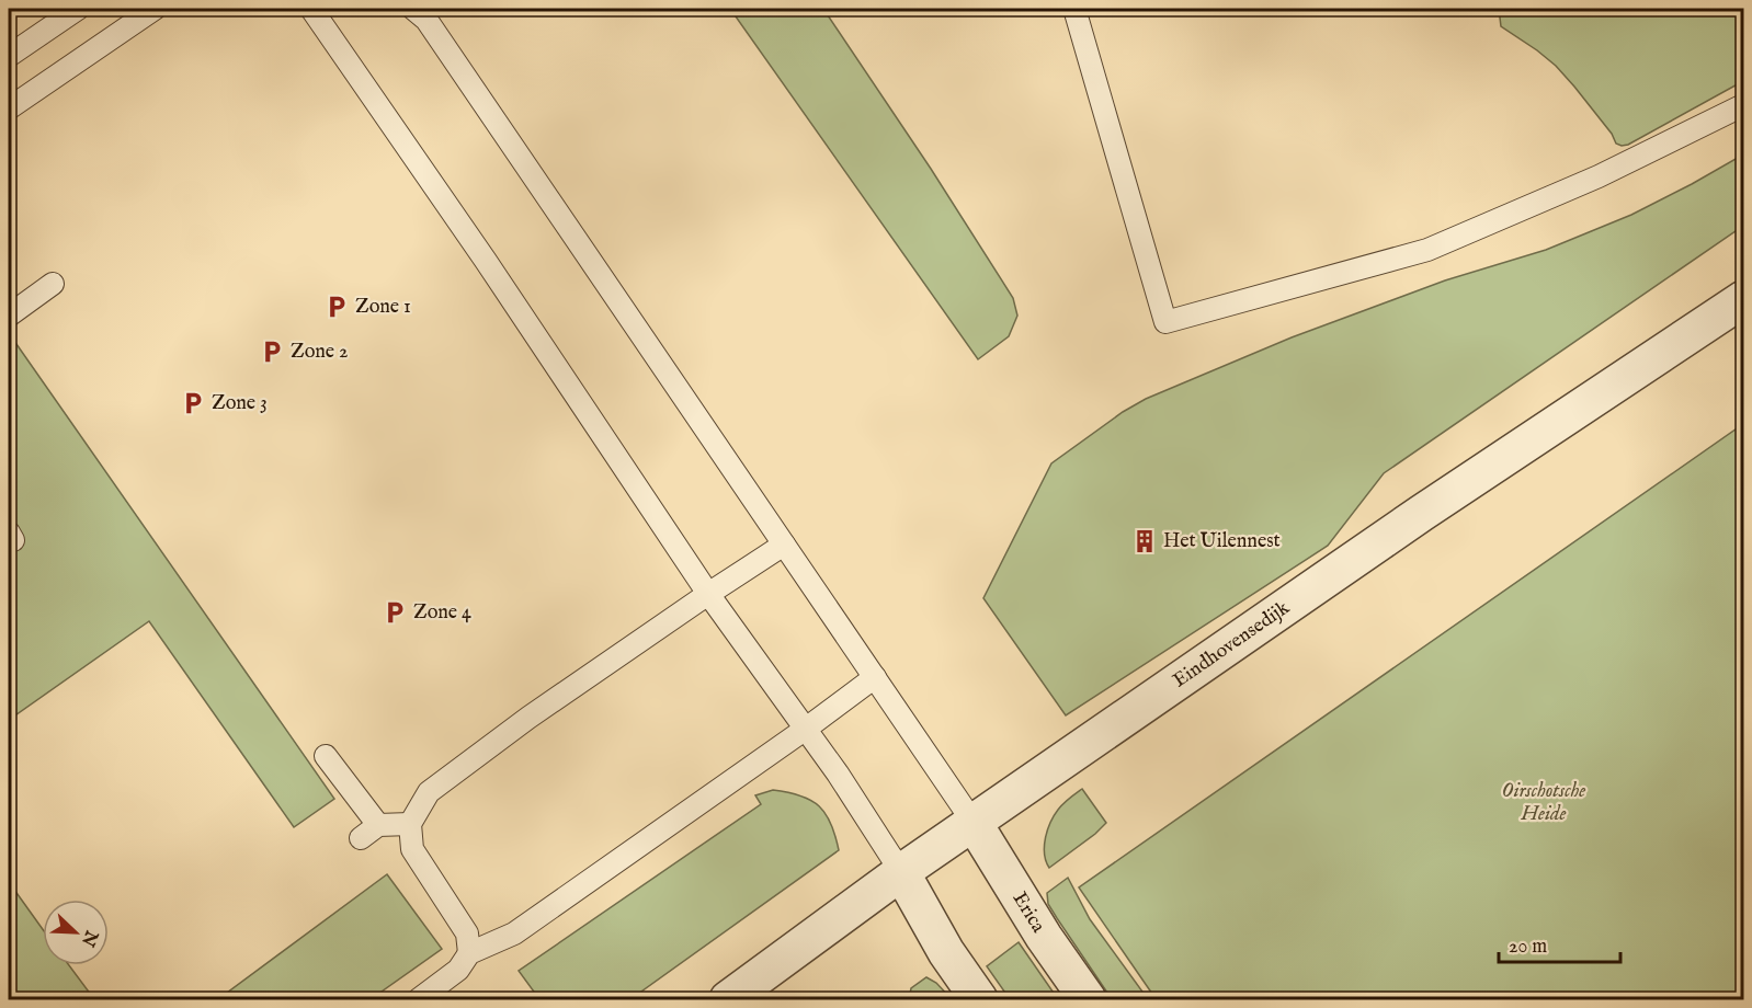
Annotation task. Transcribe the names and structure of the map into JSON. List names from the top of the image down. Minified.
{"streets":{"street":["Eindhovensedijk","Erica"]},"crossings":[["Eindhovensedijk","Erica"]],"parks":["Oirschotsche Heide"],"places":{"parking":["Zone 1","Zone 2","Zone 3","Zone 4"],"building":["Het Uilennest"]},"scale_bar":"20 m","north":"bottom right"}
